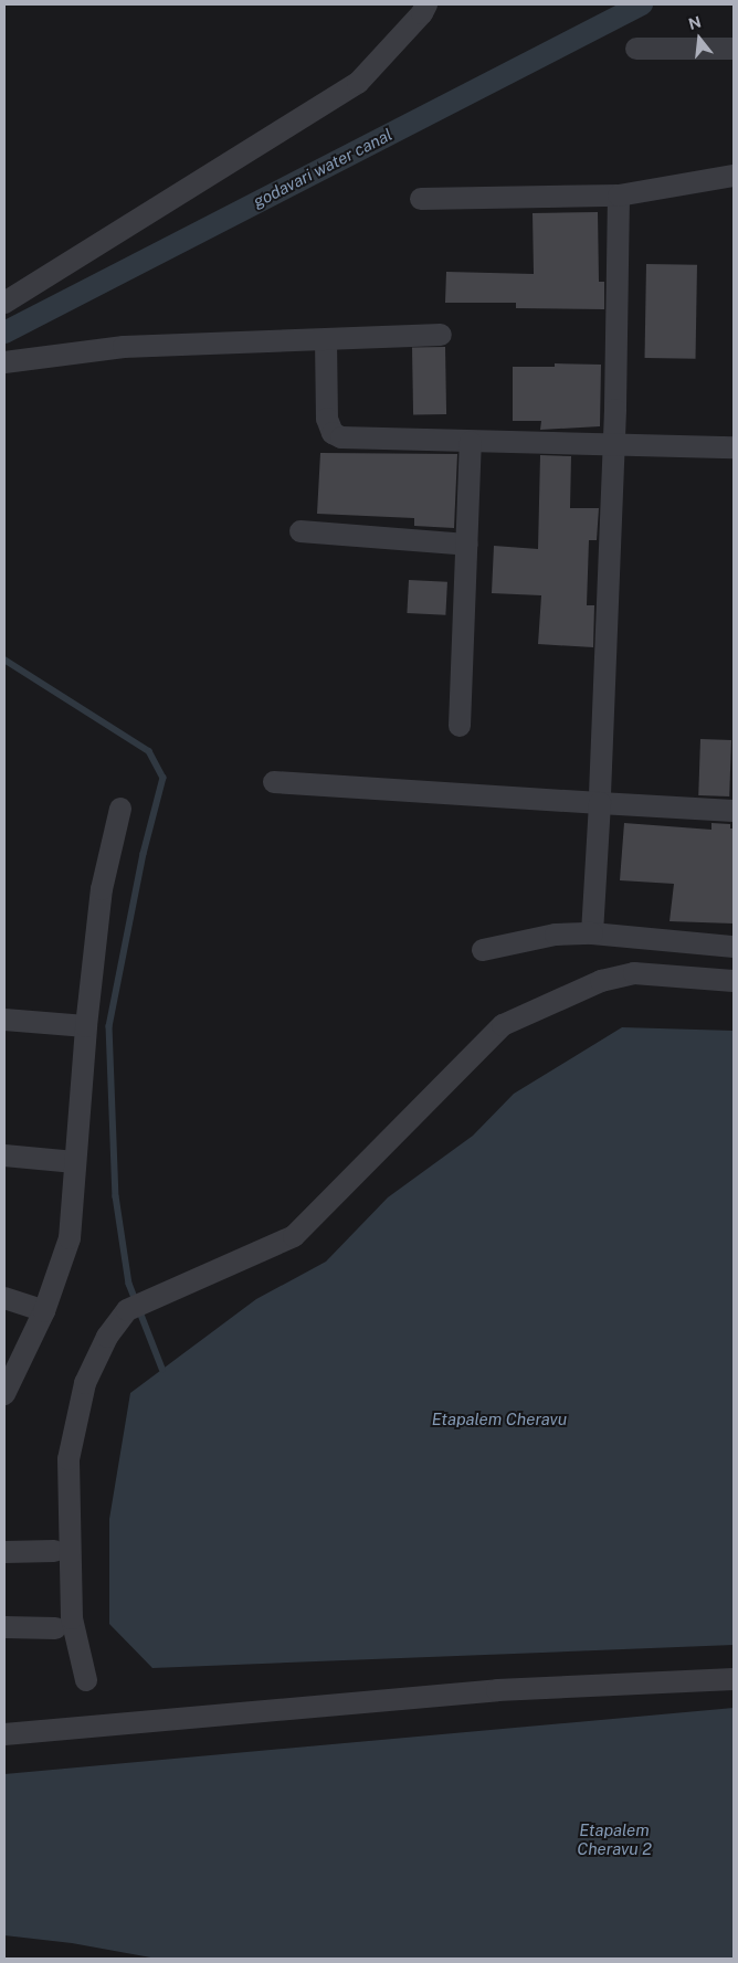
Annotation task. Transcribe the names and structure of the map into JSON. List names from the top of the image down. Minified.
{"water":["godavari water canal","Etapalem Cheravu","Etapalem Cheravu 2"],"north":"top"}
